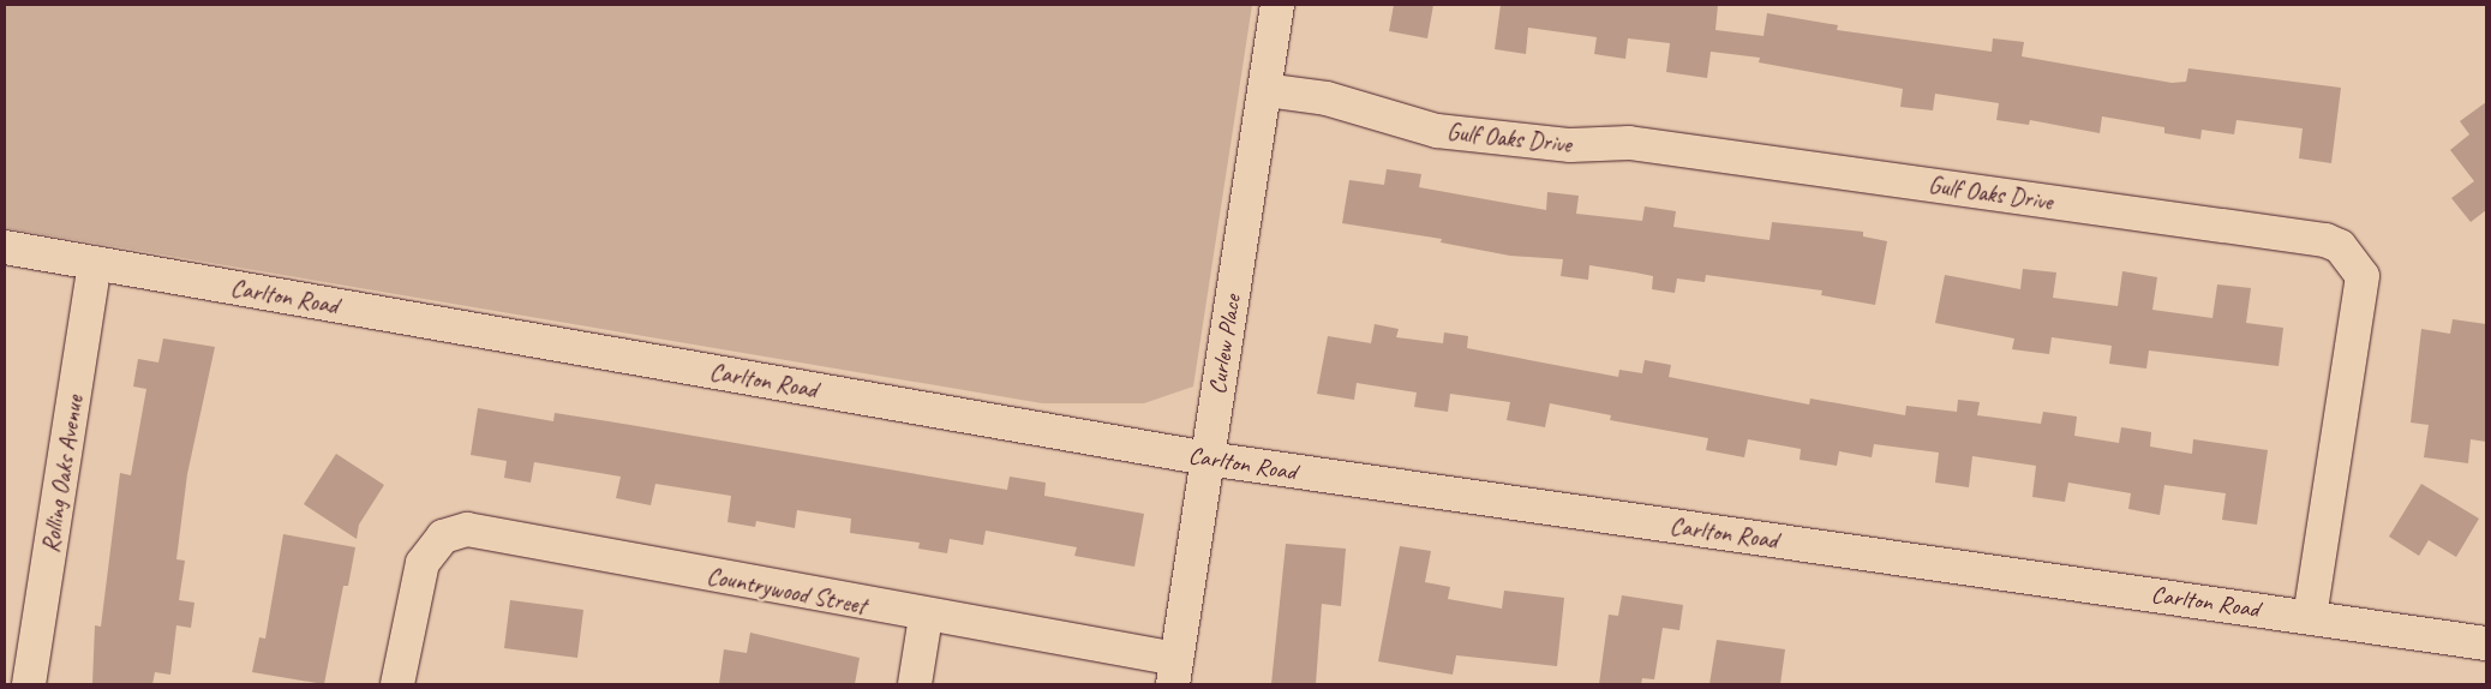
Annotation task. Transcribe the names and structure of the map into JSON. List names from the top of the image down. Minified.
{"streets":{"street":["Gulf Oaks Drive","Carlton Road","Curlew Place","Rolling Oaks Avenue","Countrywood Street"]},"crossings":[["Gulf Oaks Drive","Carlton Road"],["Gulf Oaks Drive","Curlew Place"],["Carlton Road","Curlew Place"],["Carlton Road","Rolling Oaks Avenue"],["Curlew Place","Countrywood Street"]]}
